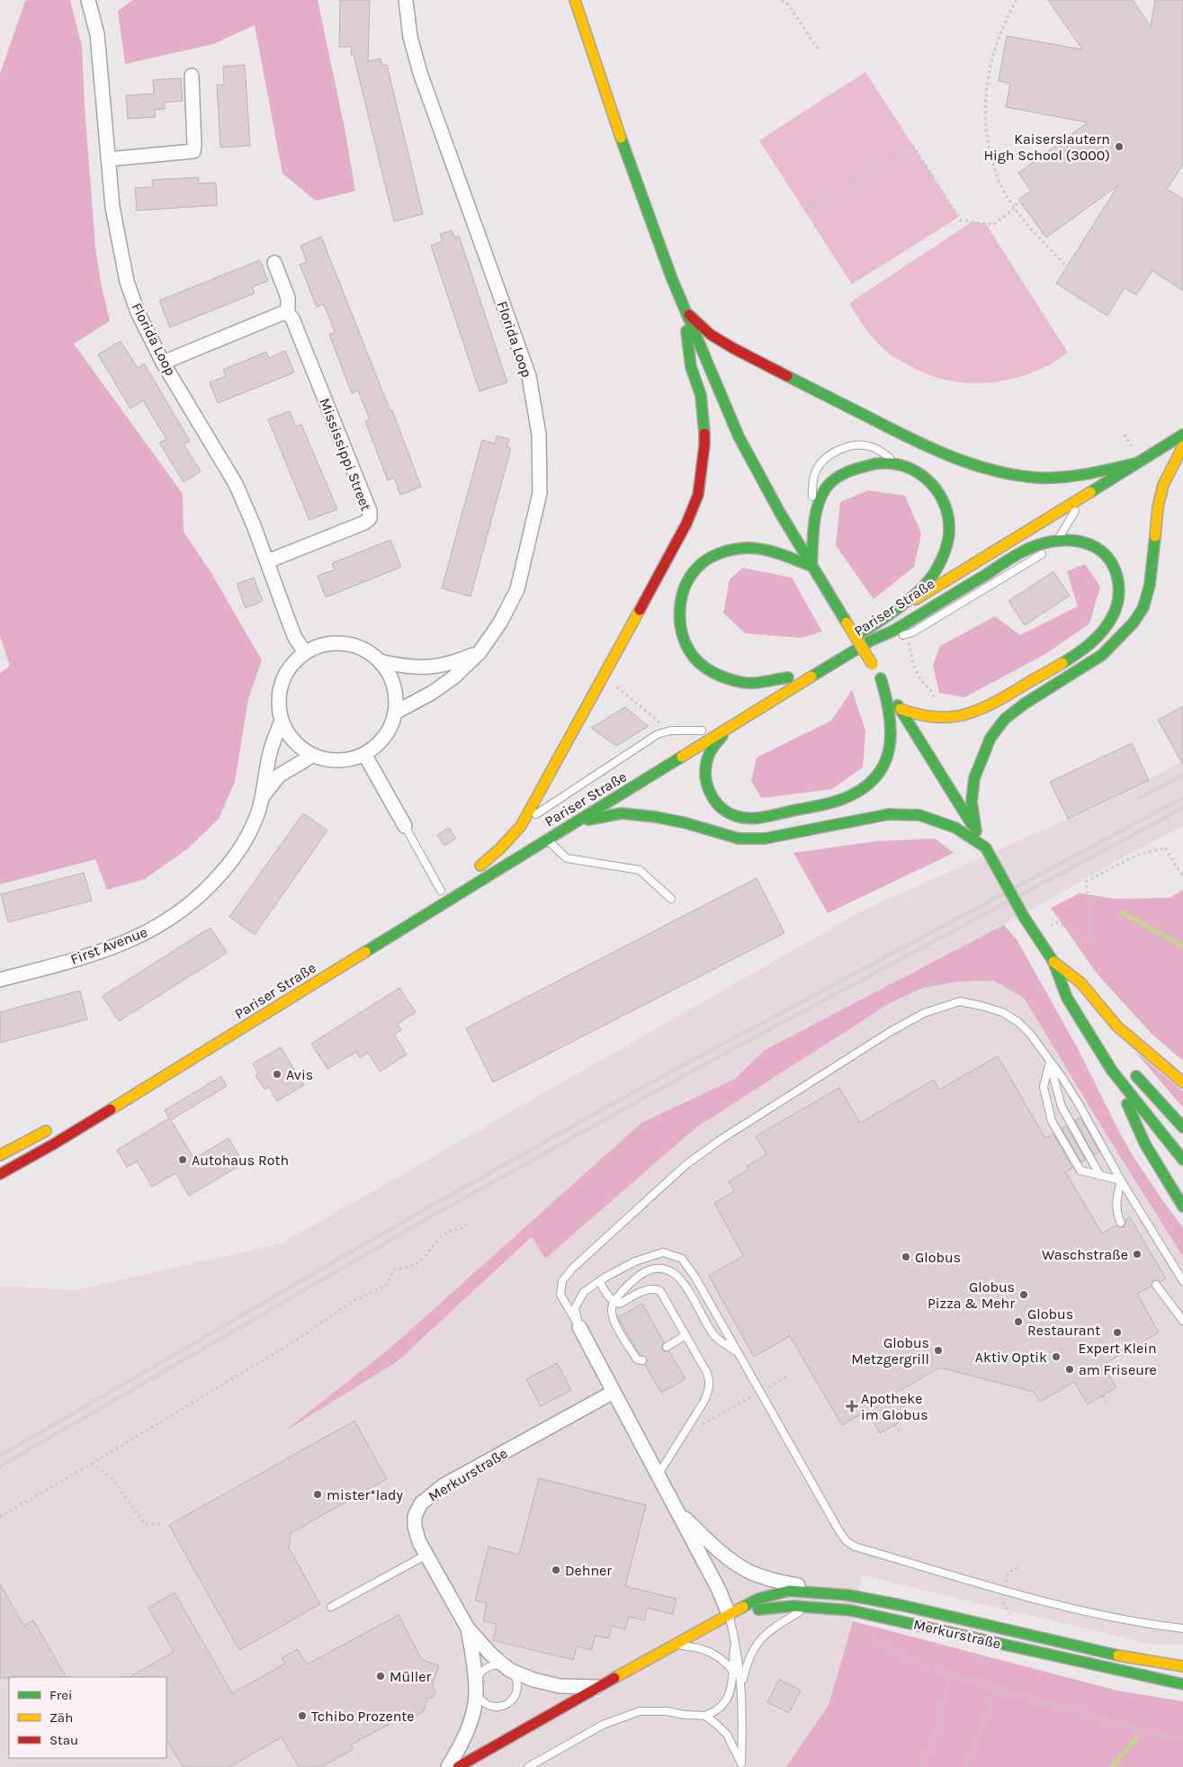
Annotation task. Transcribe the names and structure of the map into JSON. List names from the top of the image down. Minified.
{"streets":{"main road":["Pariser Straße","Merkurstraße"],"street":["Florida Loop","Mississippi Street","First Avenue"]},"crossings":[["Florida Loop","Mississippi Street"],["Florida Loop","First Avenue"]],"places":{"other":["Kaiserslautern High School (3000)","Avis","Autohaus Roth","Waschstraße","Globus","Globus Pizza & Mehr","Globus Restaurant","Expert Klein","Globus Metzgergrill","Aktiv Optik","am Friseure","mister*lady","Dehner","Müller","Tchibo Prozente"],"health":["Apotheke im Globus"]},"legend":["Frei","Zäh","Stau"]}
